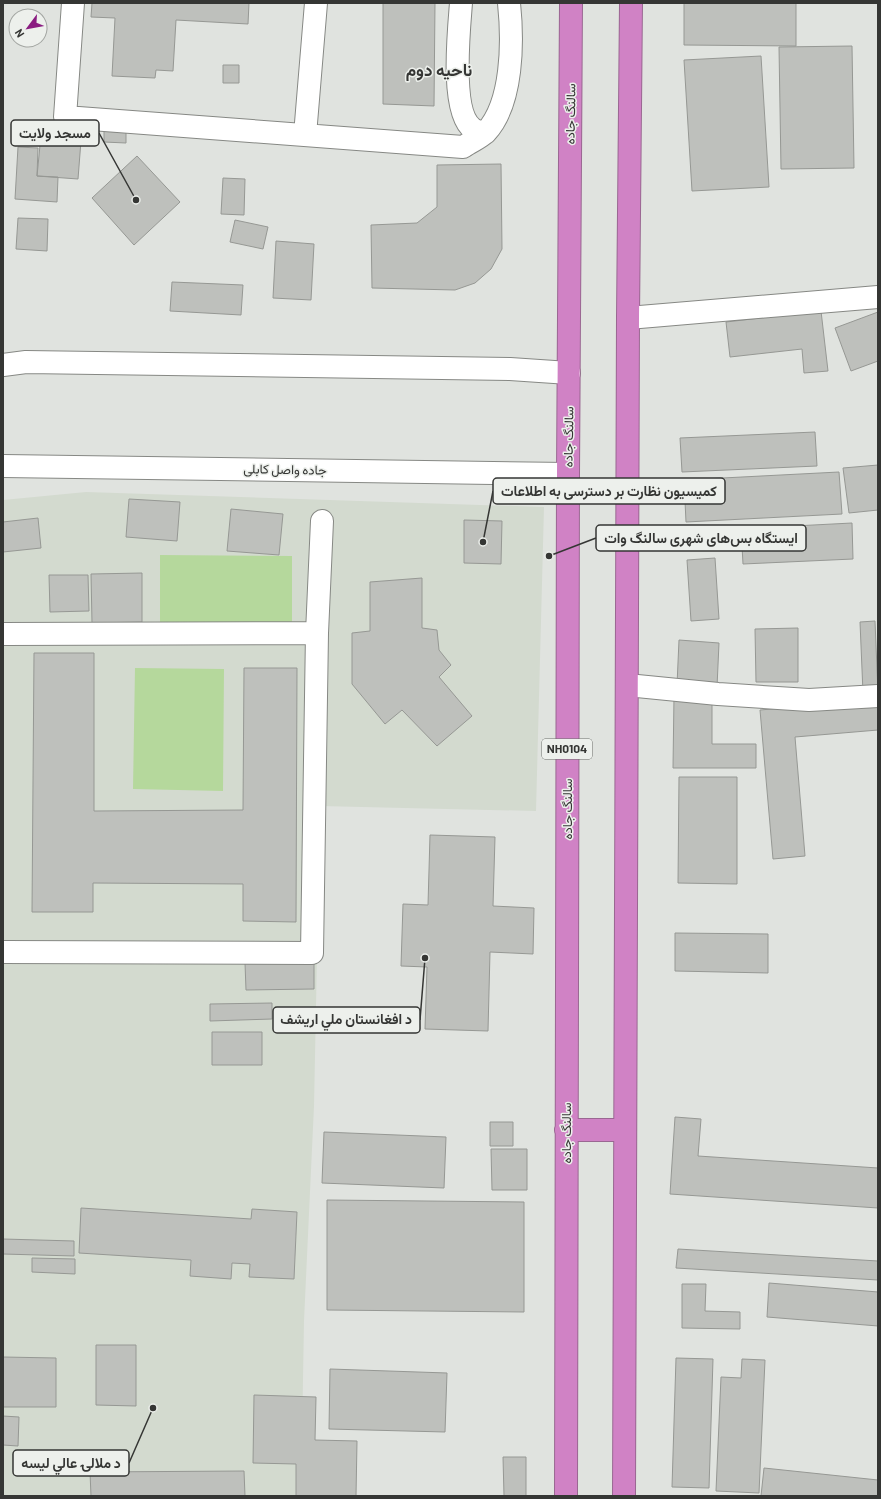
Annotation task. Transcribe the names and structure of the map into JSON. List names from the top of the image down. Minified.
{"streets":{"highway":["سالنگ جاده","NH0104"],"street":["جاده واصل کابلی"]},"crossings":[["سالنگ جاده","جاده واصل کابلی"]],"districts":["ناحیه دوم"],"places":["مسجد ولایت","کمیسیون نظارت بر دسترسی به اطلاعات","ایستگاه بس‌های شهری سالنگ وات","د افغانستان ملي اریشف","د ملالۍ عالي لیسه"],"north":"bottom left"}
